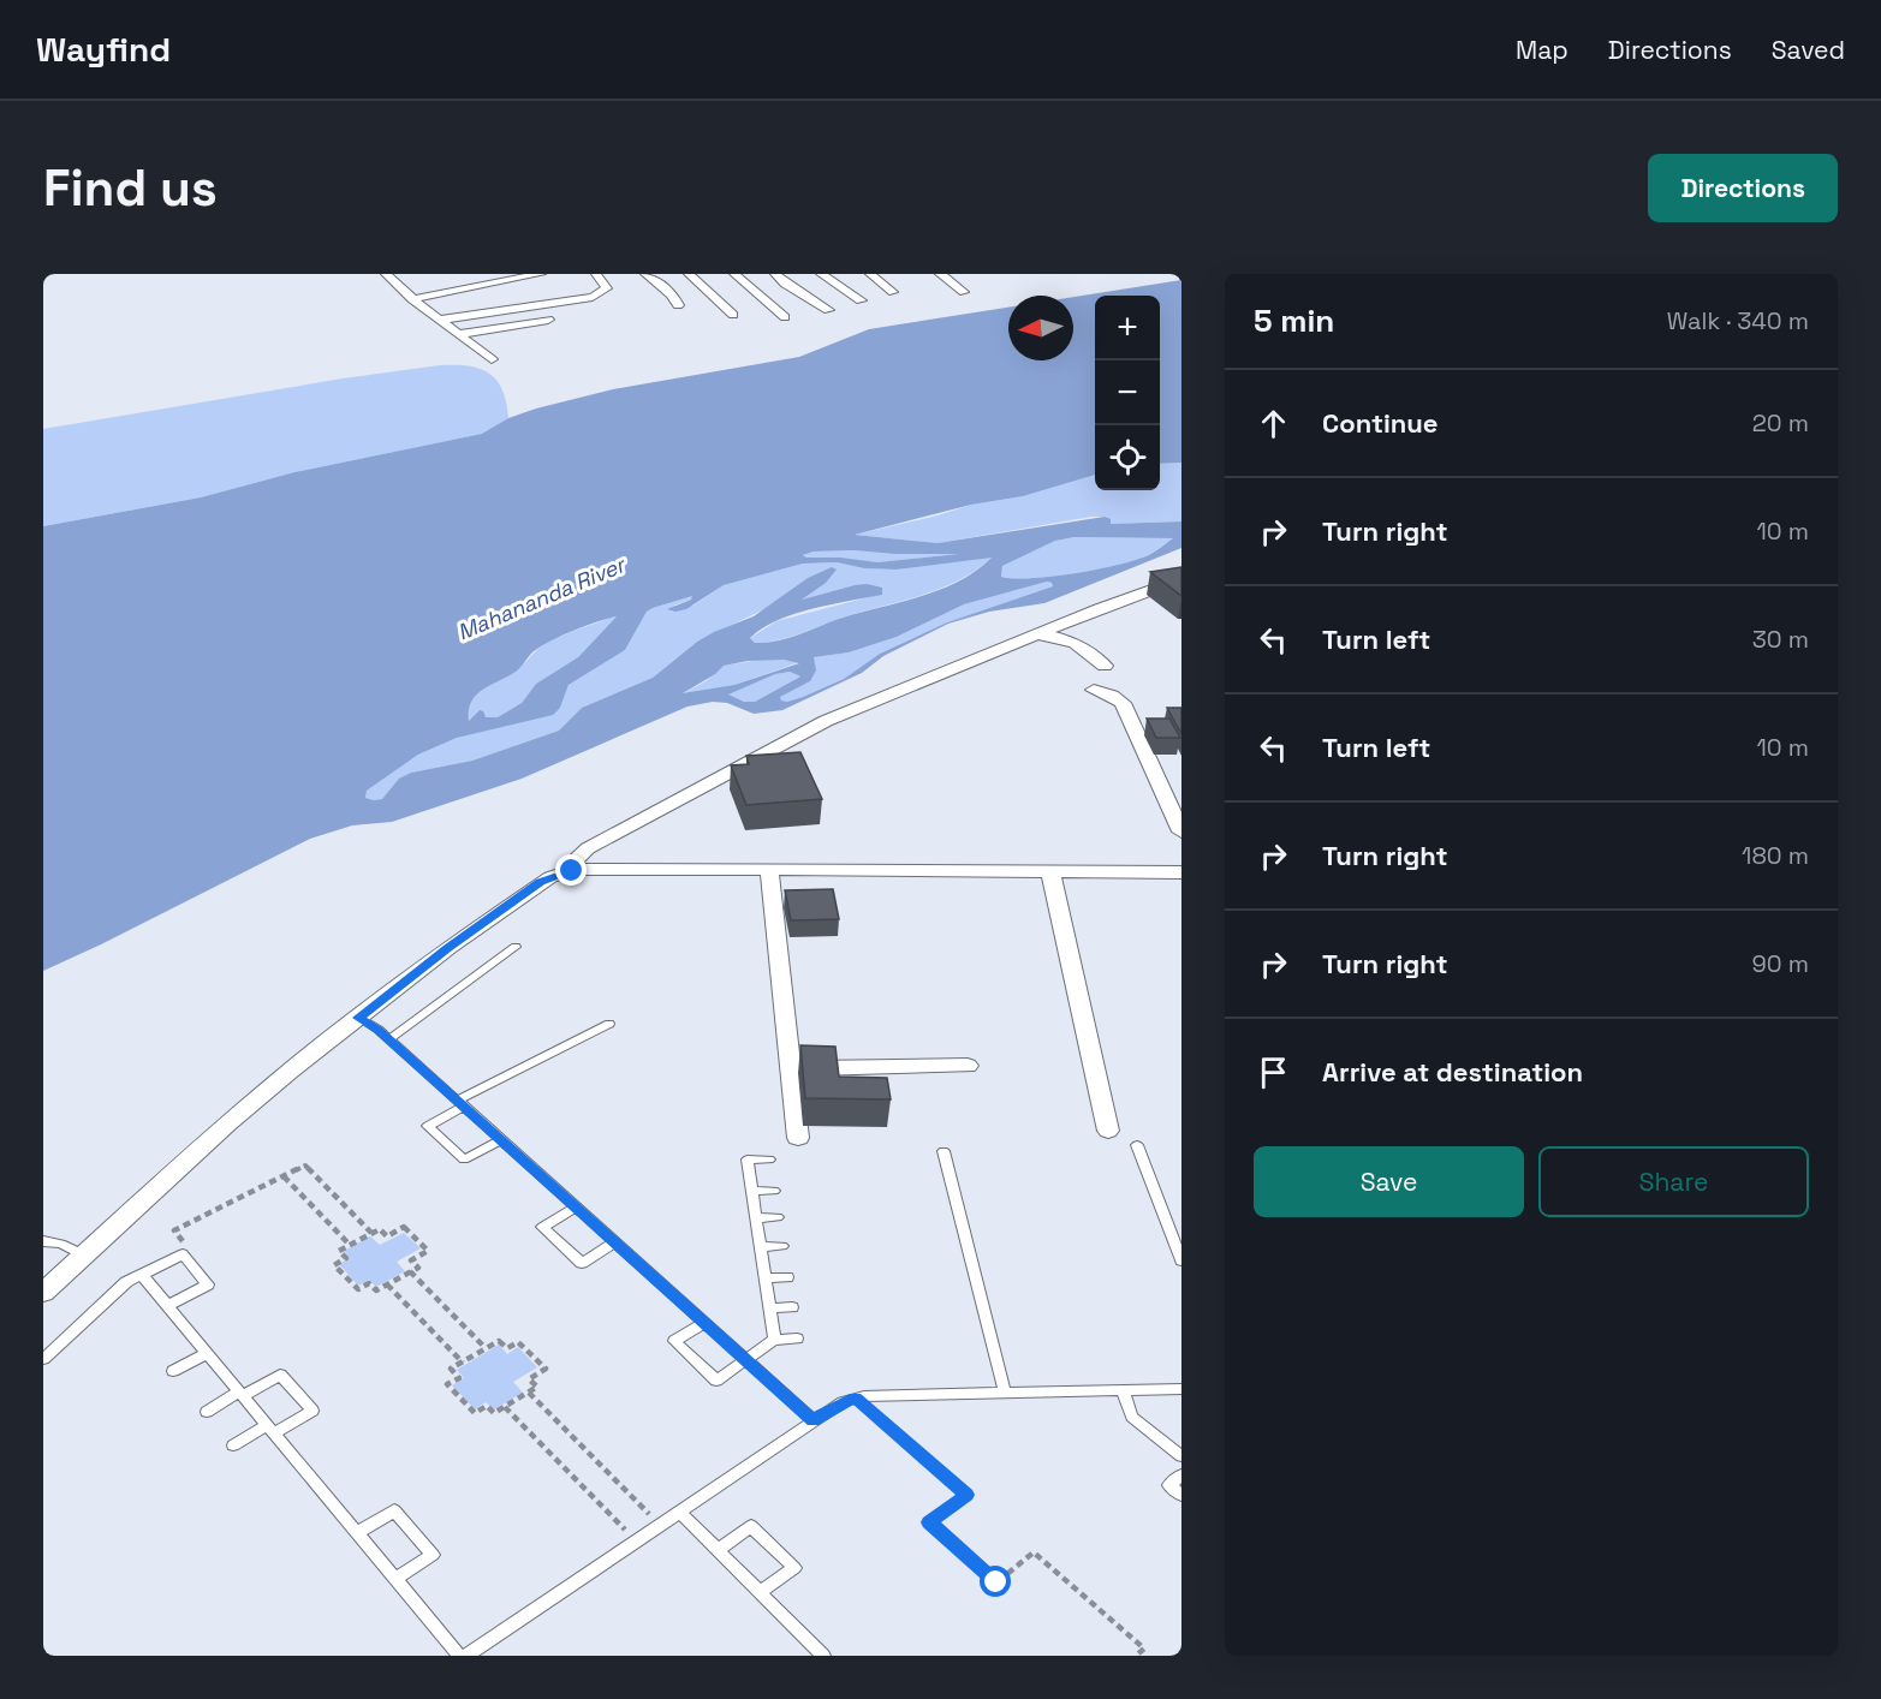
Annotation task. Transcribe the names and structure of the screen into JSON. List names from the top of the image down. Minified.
{"water":["Mahananda River"],"north":"left","page":{"header":"Wayfind","nav":["Map","Directions","Saved"],"buttons":["Directions",["Save","Share"]],"title":"Find us","heading":["5 min","Walk · 340 m"],"map_buttons":["+","−"],"list":[["Continue","20 m"],["Turn right","10 m"],["Turn left","30 m"],["Turn left","10 m"],["Turn right","180 m"],["Turn right","90 m"],"Arrive at destination"]}}
